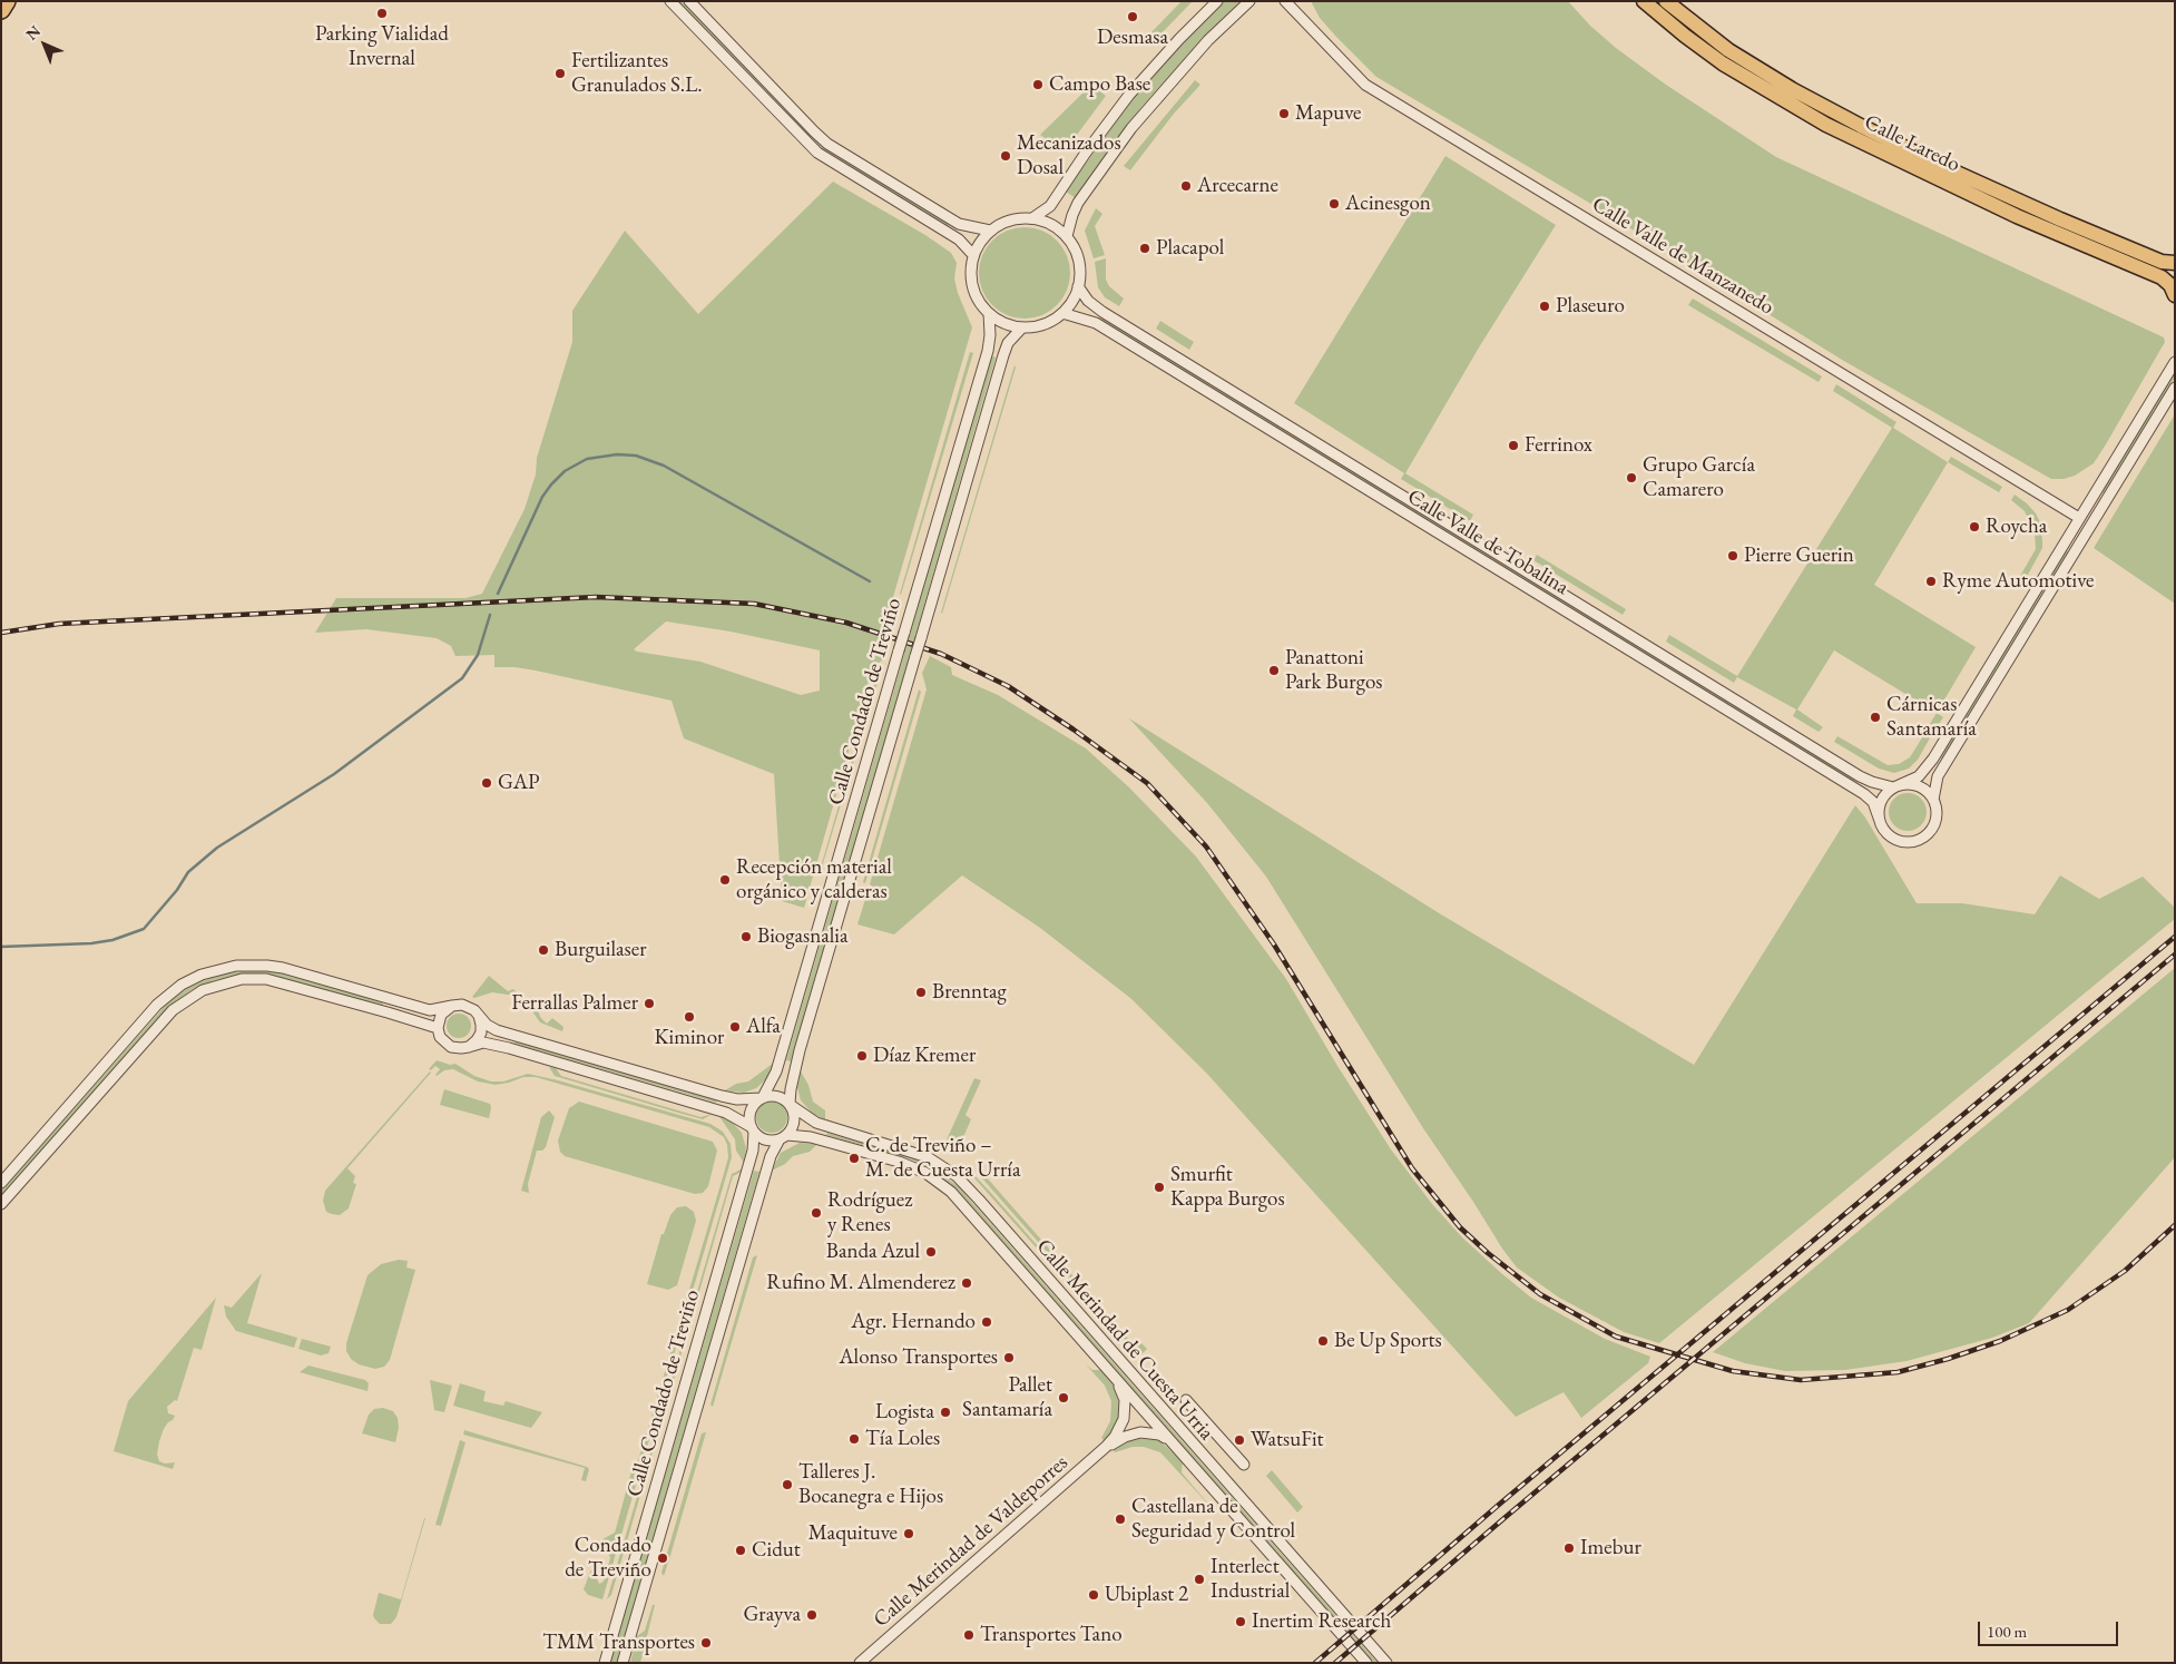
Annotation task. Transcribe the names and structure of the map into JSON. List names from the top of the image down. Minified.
{"streets":{"main road":["Calle Laredo"],"street":["Calle Valle de Manzanedo","Calle Valle de Tobalina","Calle Condado de Treviño","Calle Merindad de Cuesta Urria","Calle Merindad de Valdeporres"]},"crossings":[["Calle Valle de Tobalina","Calle Condado de Treviño"],["Calle Condado de Treviño","Calle Merindad de Cuesta Urria"],["Calle Merindad de Cuesta Urria","Calle Merindad de Valdeporres"]],"places":["Parking Vialidad Invernal","Desmasa","Fertilizantes Granulados S.L.","Campo Base","Mapuve","Mecanizados Dosal","Arcecarne","Acinesgon","Placapol","Plaseuro","Ferrinox","Grupo García Camarero","Roycha","Pierre Guerin","Ryme Automotive","Panattoni Park Burgos","Cárnicas Santamaría","GAP","Recepción material orgánico y calderas","Biogasnalia","Burguilaser","Brenntag","Ferrallas Palmer","Kiminor","Alfa","Díaz Kremer","C. de Treviño – M. de Cuesta Urría","Smurfit Kappa Burgos","Rodríguez y Renes","Banda Azul","Rufino M. Almenderez","Agr. Hernando","Be Up Sports","Alonso Transportes","Pallet Santamaría","Logista","Tía Loles","WatsuFit","Talleres J. Bocanegra e Hijos","Castellana de Seguridad y Control","Maquituve","Imebur","Cidut","Condado de Treviño","Interlect Industrial","Ubiplast 2","Grayva","Inertim Research","Transportes Tano","TMM Transportes"],"scale_bar":"100 m","north":"top left"}
